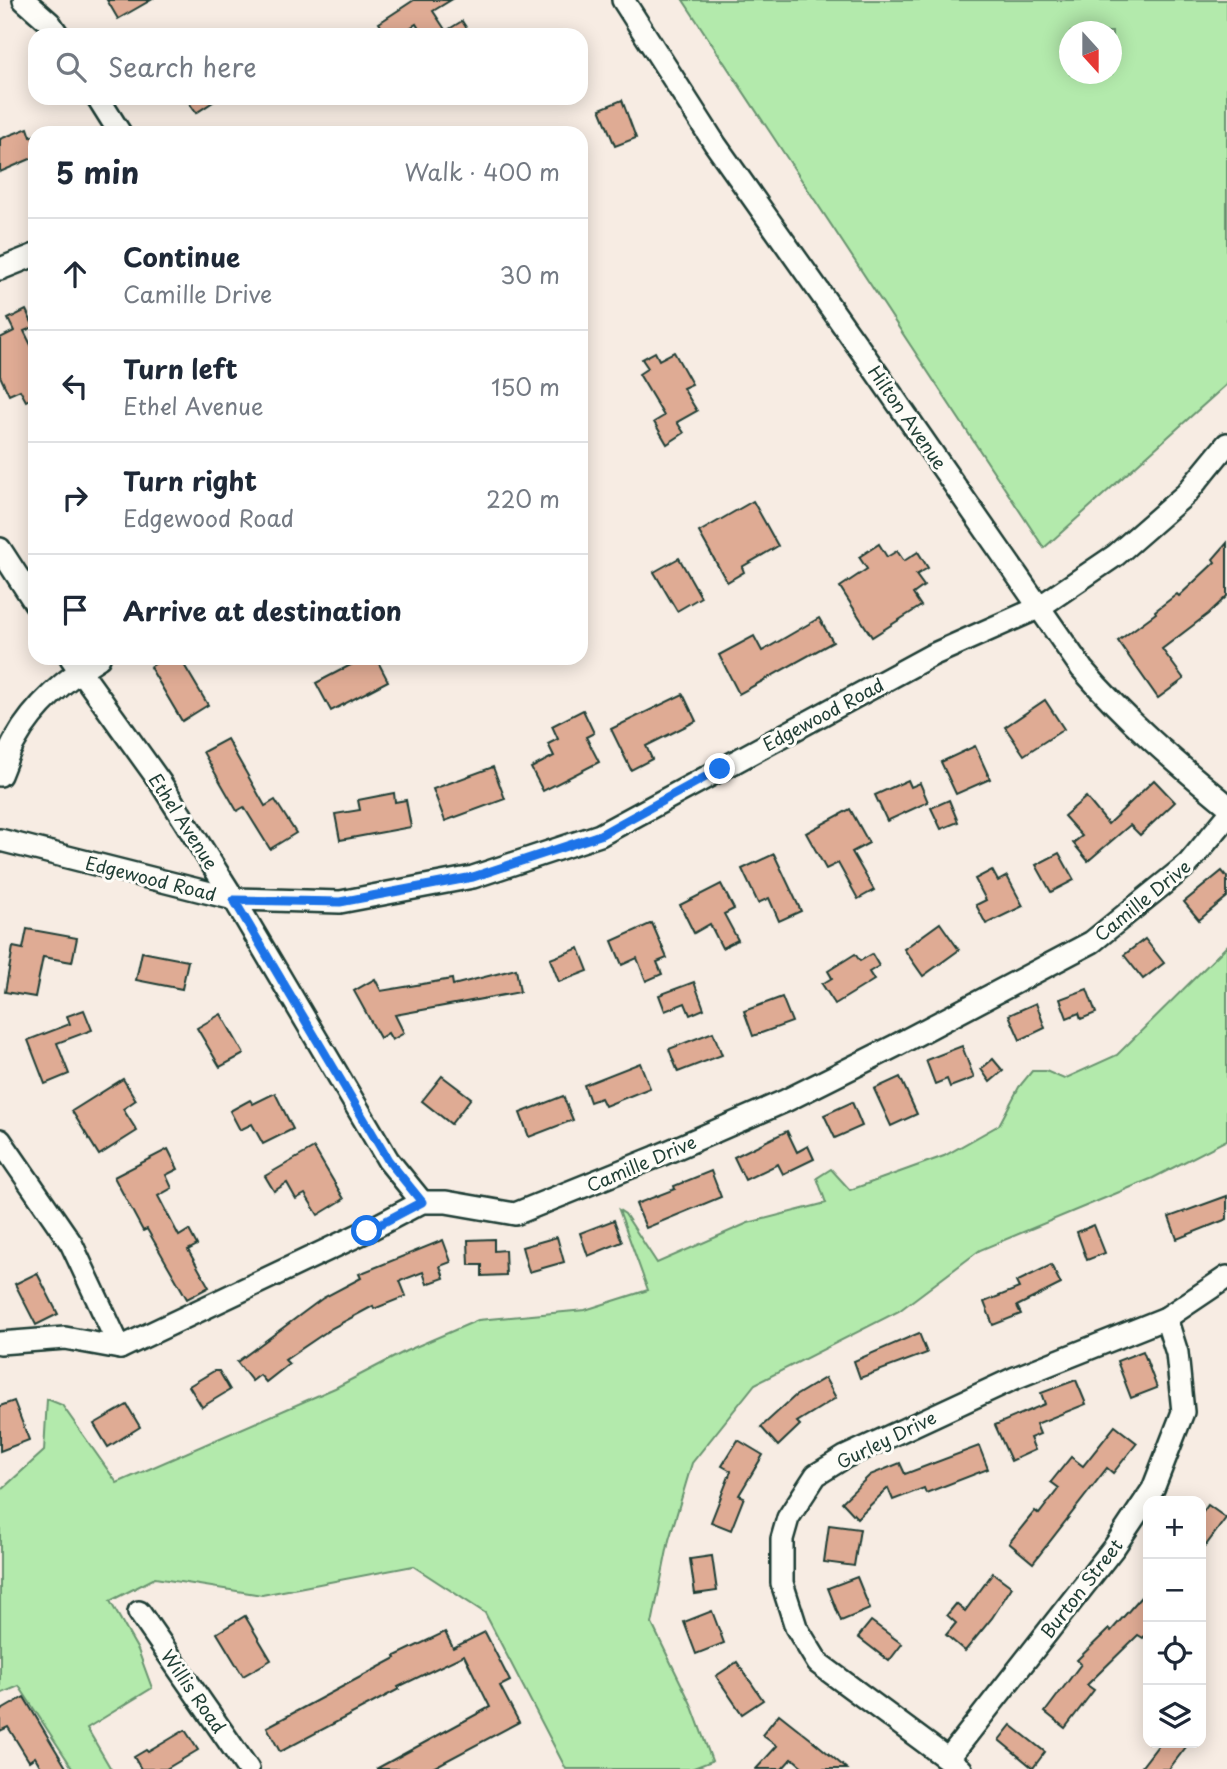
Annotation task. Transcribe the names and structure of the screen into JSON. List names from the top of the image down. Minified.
{"streets":{"street":["Hilton Avenue","Edgewood Road","Ethel Avenue","Camille Drive","Gurley Drive","Burton Street","Willis Road"]},"crossings":[["Hilton Avenue","Edgewood Road"],["Edgewood Road","Ethel Avenue"],["Ethel Avenue","Camille Drive"],["Gurley Drive","Burton Street"]],"north":"bottom","page":{"search":"Search here","heading":["5 min","Walk · 400 m"],"list":[["Continue","Camille Drive","30 m"],["Turn left","Ethel Avenue","150 m"],["Turn right","Edgewood Road","220 m"],"Arrive at destination"],"map_buttons":["+","−"]}}
